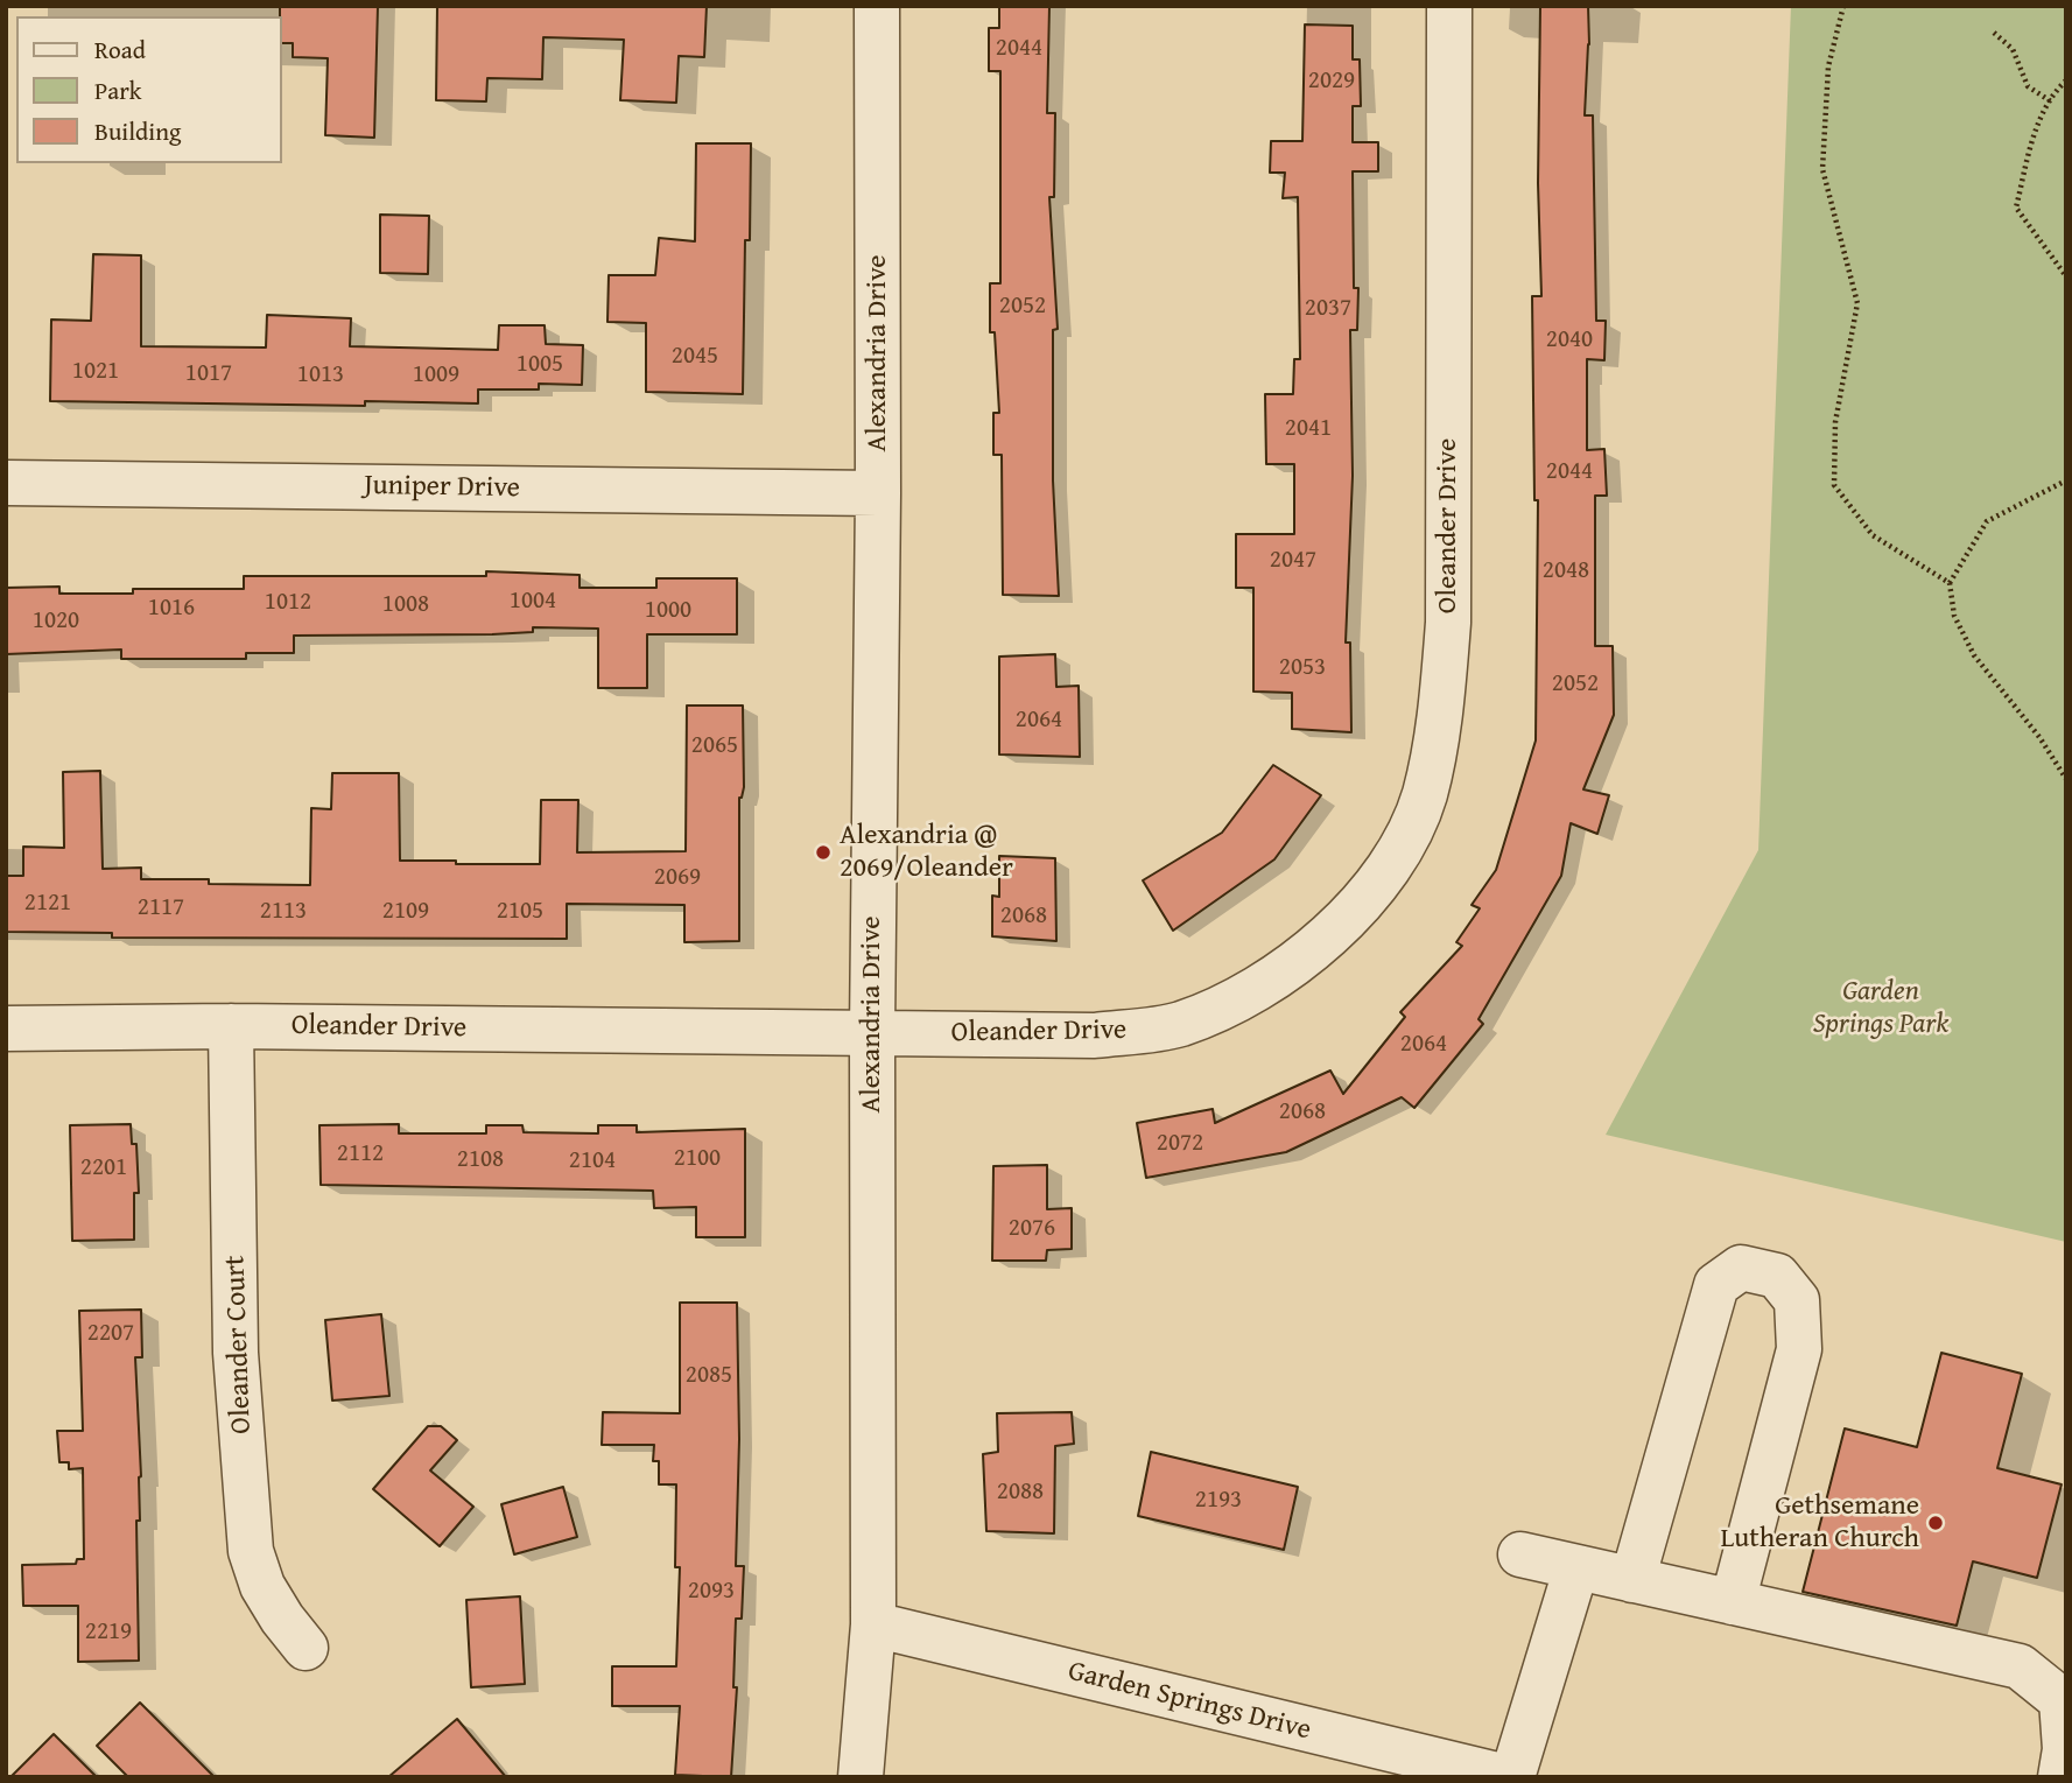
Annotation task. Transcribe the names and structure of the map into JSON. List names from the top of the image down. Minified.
{"streets":{"street":["Alexandria Drive","Juniper Drive","Oleander Drive","Oleander Court","Garden Springs Drive"]},"crossings":[["Alexandria Drive","Juniper Drive"],["Alexandria Drive","Oleander Drive"],["Alexandria Drive","Garden Springs Drive"],["Oleander Drive","Oleander Court"]],"parks":["Garden Springs Park"],"places":["Alexandria @ 2069/Oleander","Gethsemane Lutheran Church"],"house_numbers":["2044","2029","2052","2037","2040","2045","1005","1021","1017","1013","1009","2041","2044","2047","2048","1004","1012","1008","1016","1000","1020","2053","2052","2064","2065","2069","2121","2117","2113","2109","2105","2068","2064","2068","2072","2112","2100","2108","2104","2201","2076","2207","2085","2088","2193","2093","2219"],"legend":["Road","Park","Building"]}
